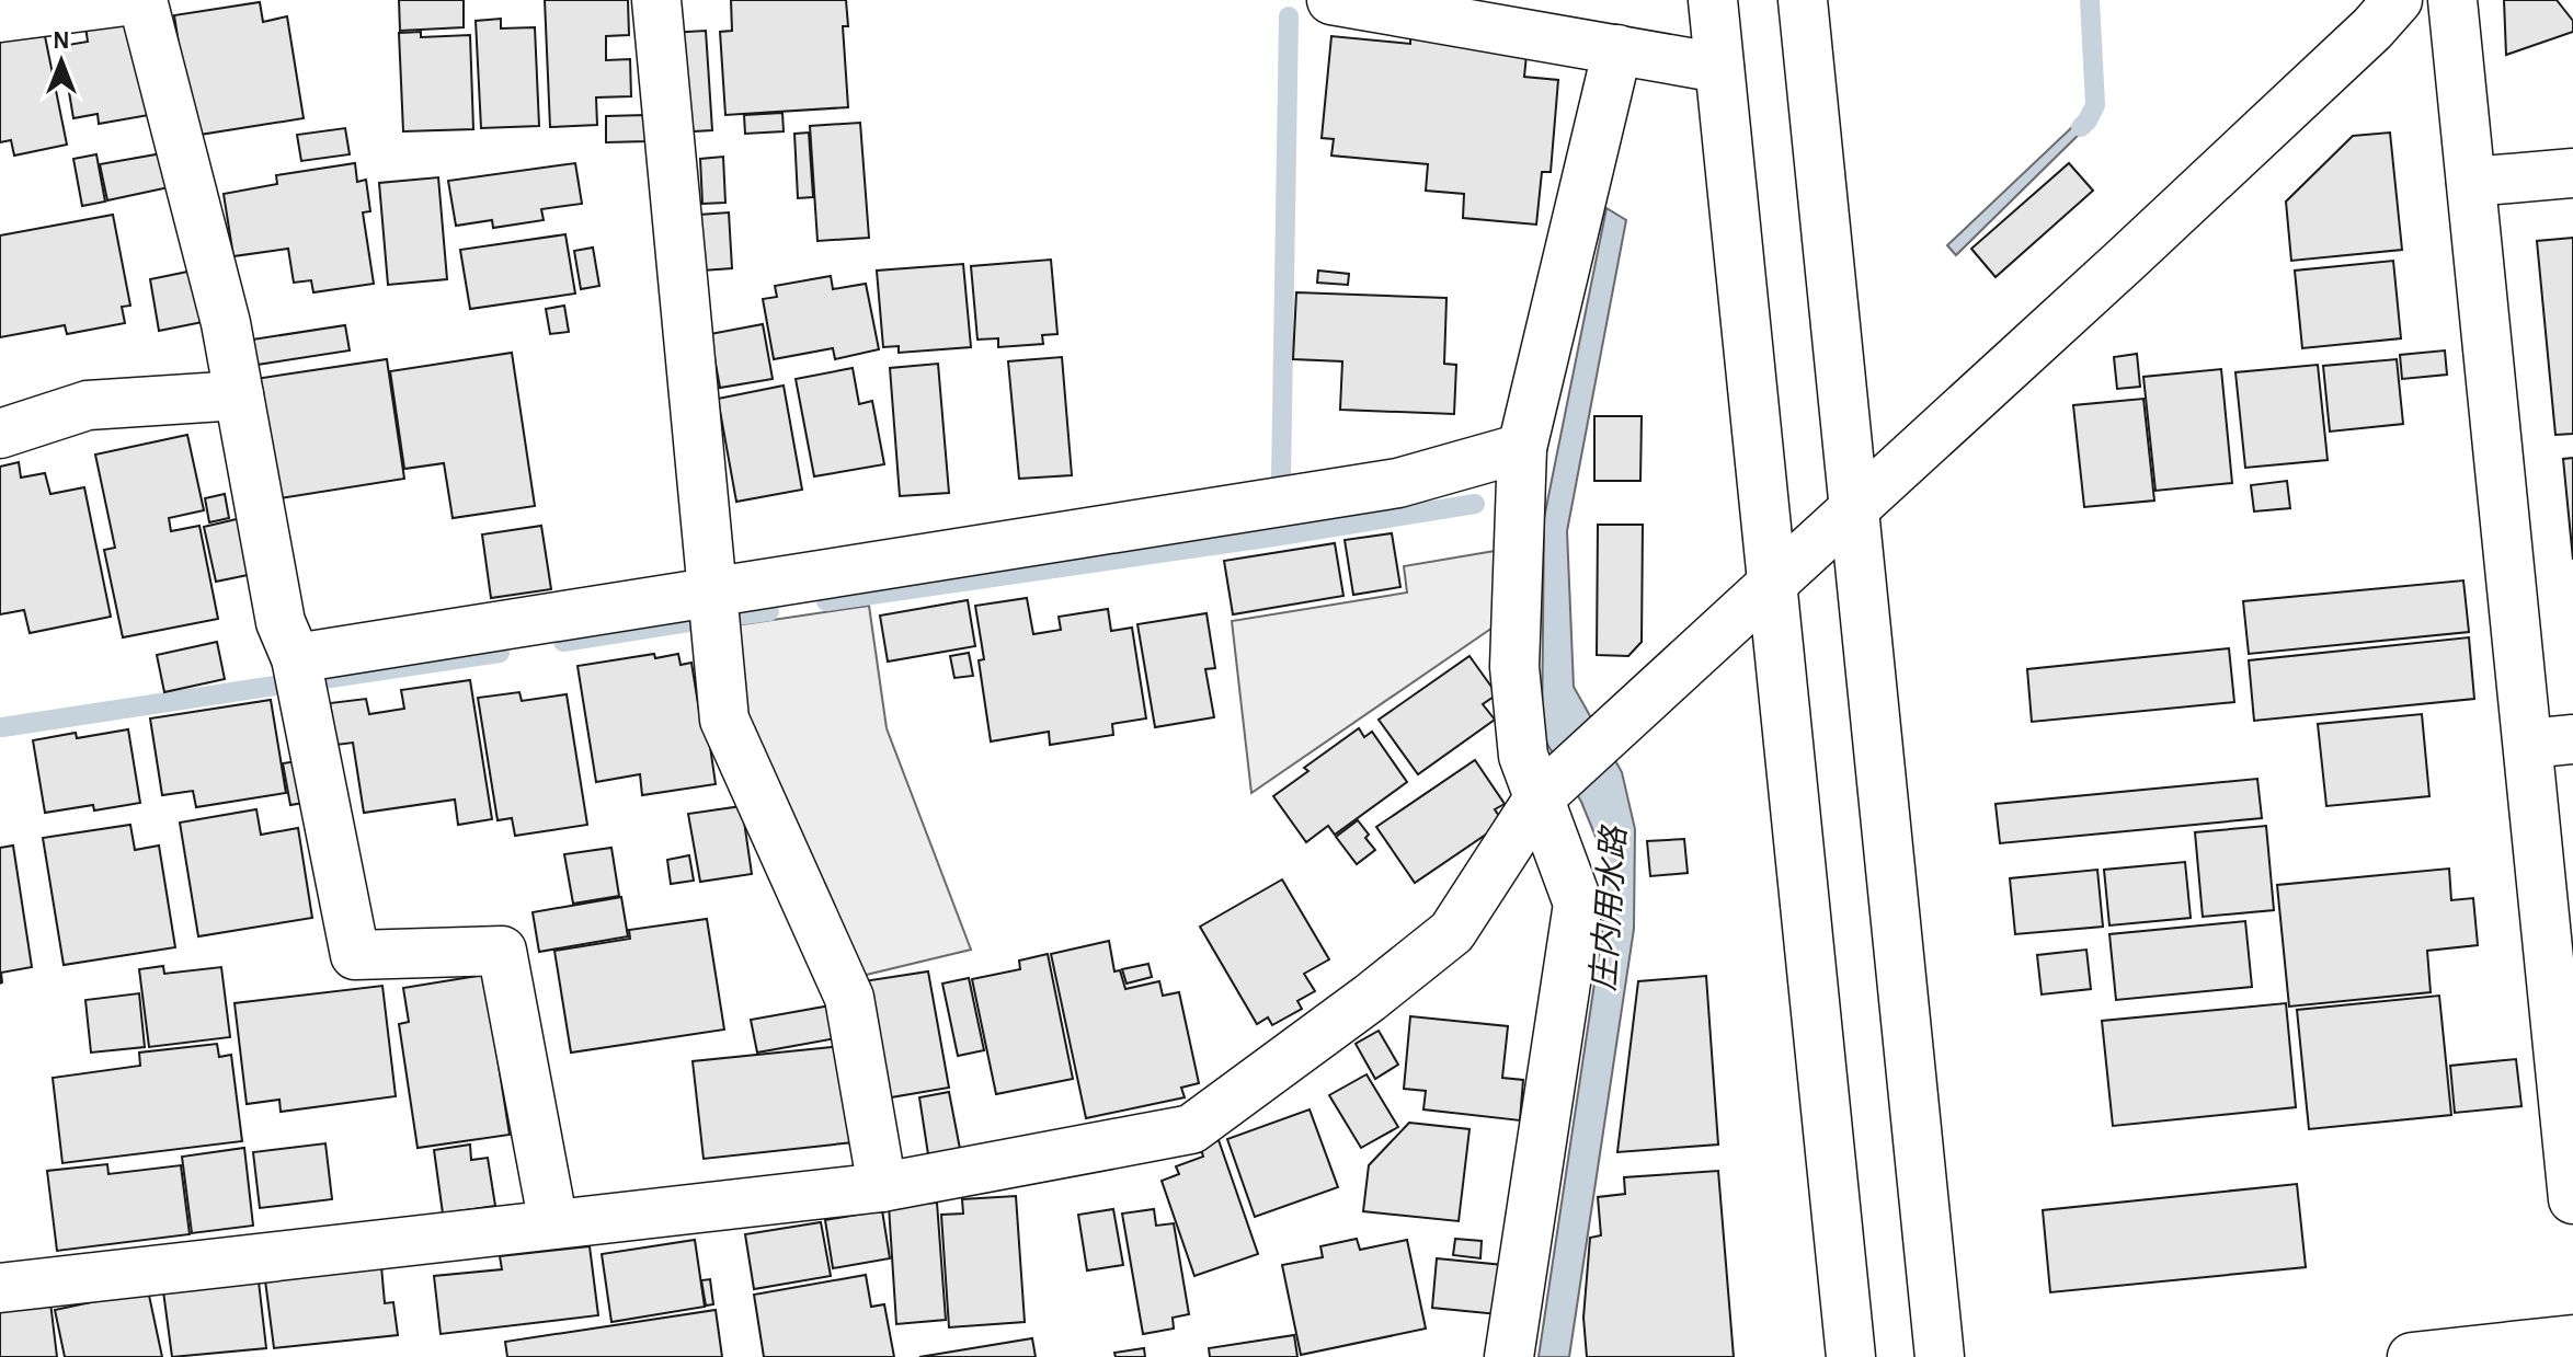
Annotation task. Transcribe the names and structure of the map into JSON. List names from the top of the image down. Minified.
{"water":["庄内用水路"],"north":"top"}
